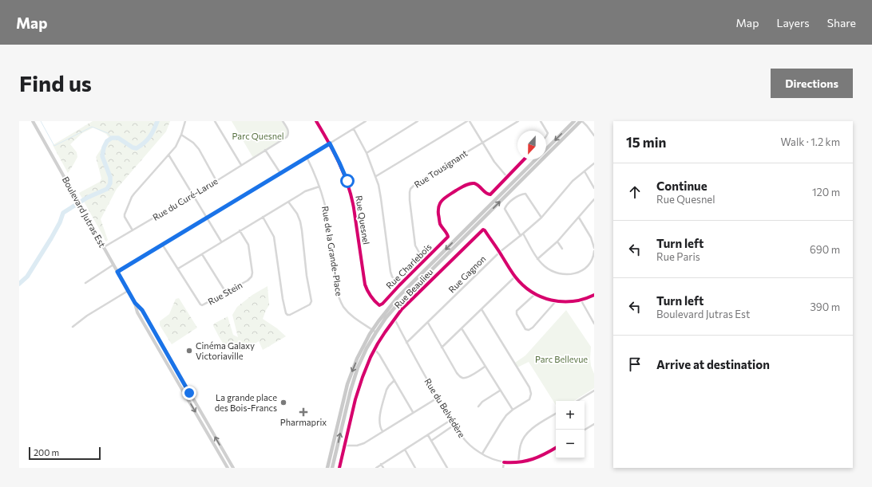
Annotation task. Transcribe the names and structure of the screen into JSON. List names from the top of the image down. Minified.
{"streets":{"main road":["Boulevard Jutras Est"],"street":["Rue Tousignant","Rue du Curé-Larue","Rue Quesnel","Rue de la Grande-Place","Rue Charlebois","Rue Gagnon","Rue Beaulieu","Rue Stein","Rue du Belvédère"]},"crossings":[["Rue Tousignant","Rue Charlebois"],["Rue du Curé-Larue","Boulevard Jutras Est"],["Rue Quesnel","Rue Charlebois"],["Rue Gagnon","Rue Beaulieu"],["Rue Gagnon","Rue du Belvédère"],["Rue Beaulieu","Rue du Belvédère"]],"parks":["Parc Quesnel","Parc Bellevue"],"places":{"other":["Cinéma Galaxy Victoriaville","La grande place des Bois-Francs"],"health":["Pharmaprix"]},"scale_bar":"200 m","north":"bottom","page":{"header":"Map","nav":["Map","Layers","Share"],"buttons":"Directions","title":"Find us","heading":["15 min","Walk · 1.2 km"],"list":[["Continue","Rue Quesnel","120 m"],["Turn left","Rue Paris","690 m"],["Turn left","Boulevard Jutras Est","390 m"],"Arrive at destination"],"map_buttons":["+","−"],"scale":"200 m"}}
